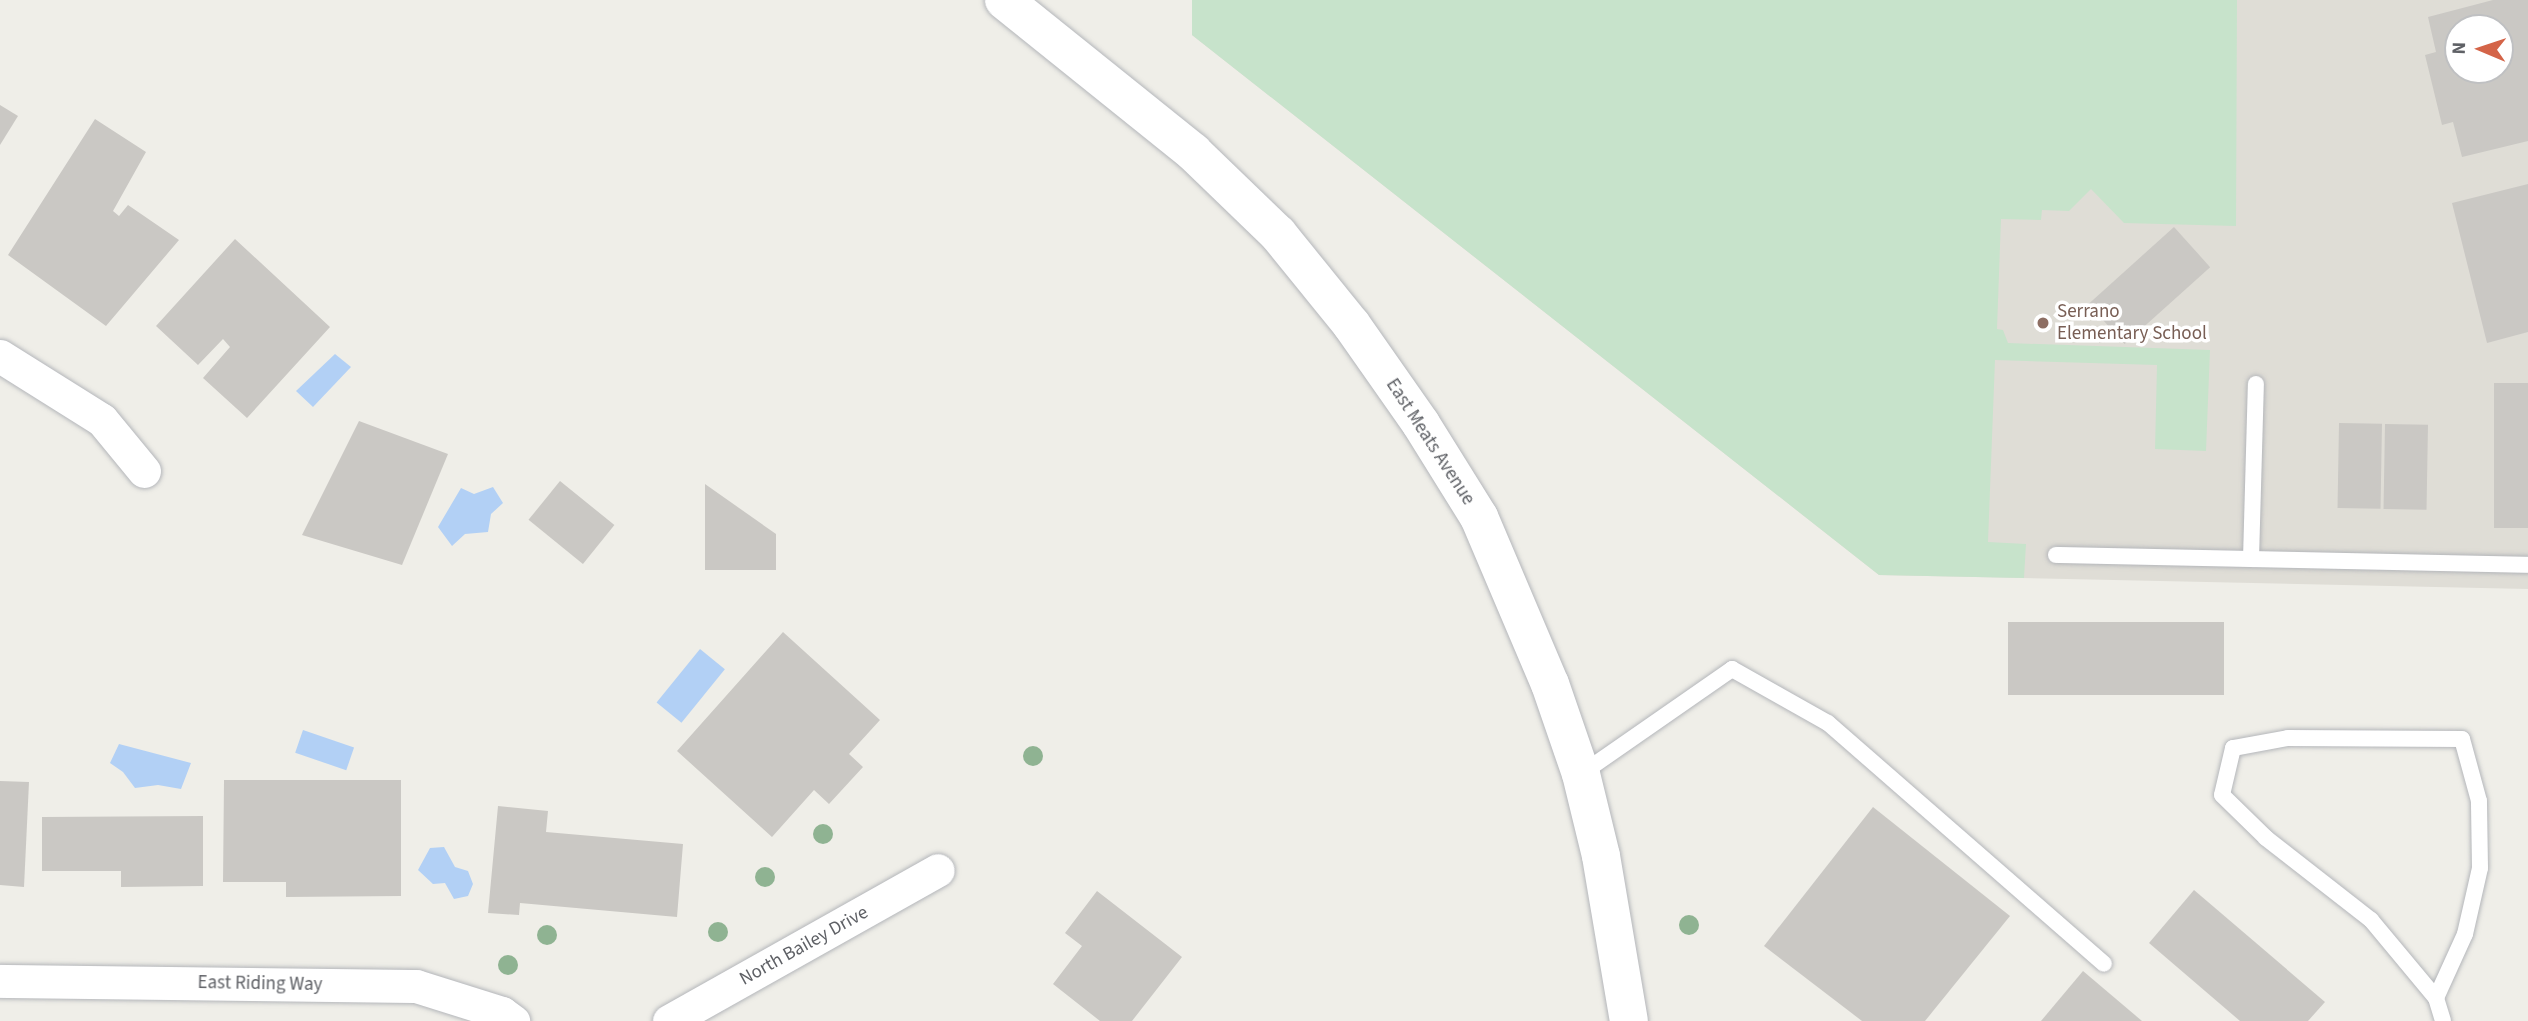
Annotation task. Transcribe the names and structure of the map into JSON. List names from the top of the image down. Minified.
{"streets":{"street":["East Meats Avenue","North Bailey Drive","East Riding Way"]},"places":["Serrano Elementary School"],"north":"left"}
